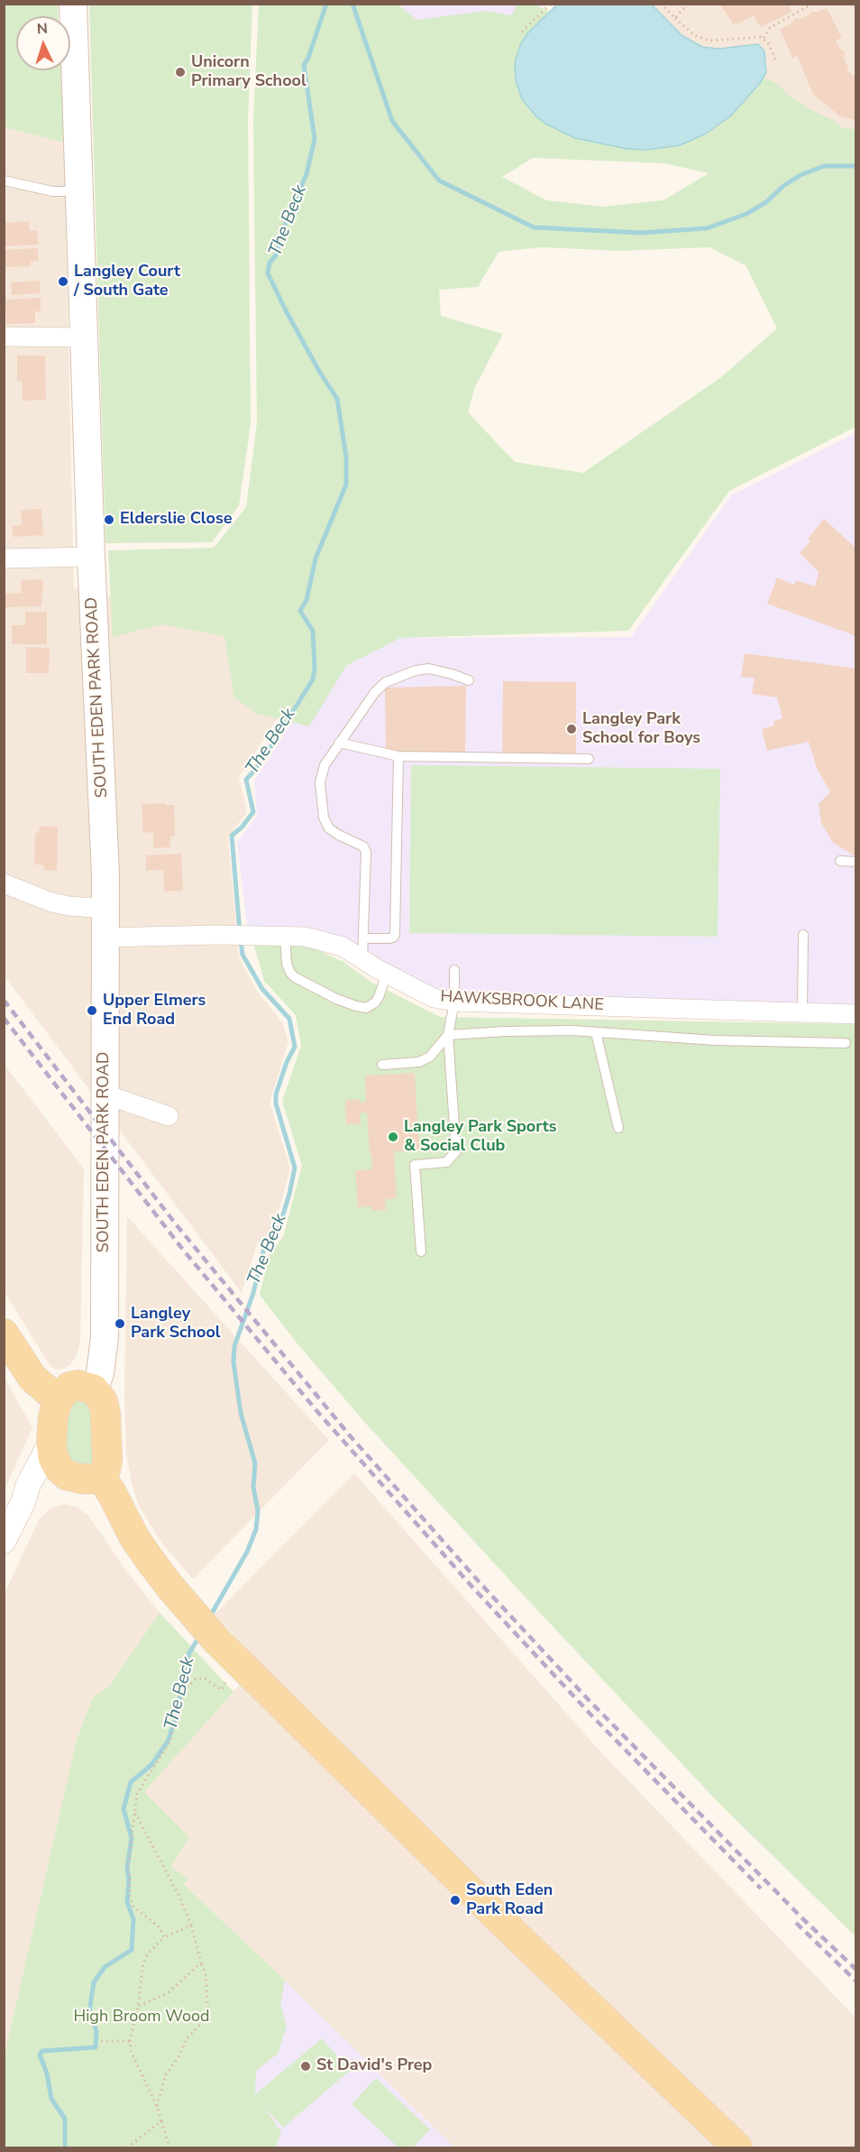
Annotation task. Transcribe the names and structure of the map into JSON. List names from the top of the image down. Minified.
{"streets":{"main road":["SOUTH EDEN PARK ROAD"],"street":["HAWKSBROOK LANE"]},"crossings":[["SOUTH EDEN PARK ROAD","HAWKSBROOK LANE"]],"water":["The Beck"],"parks":["High Broom Wood"],"places":["Unicorn Primary School","Langley Court / South Gate","Elderslie Close","Langley Park School for Boys","Upper Elmers End Road","Langley Park Sports & Social Club","Langley Park School","South Eden Park Road","St David's Prep"],"north":"top"}
